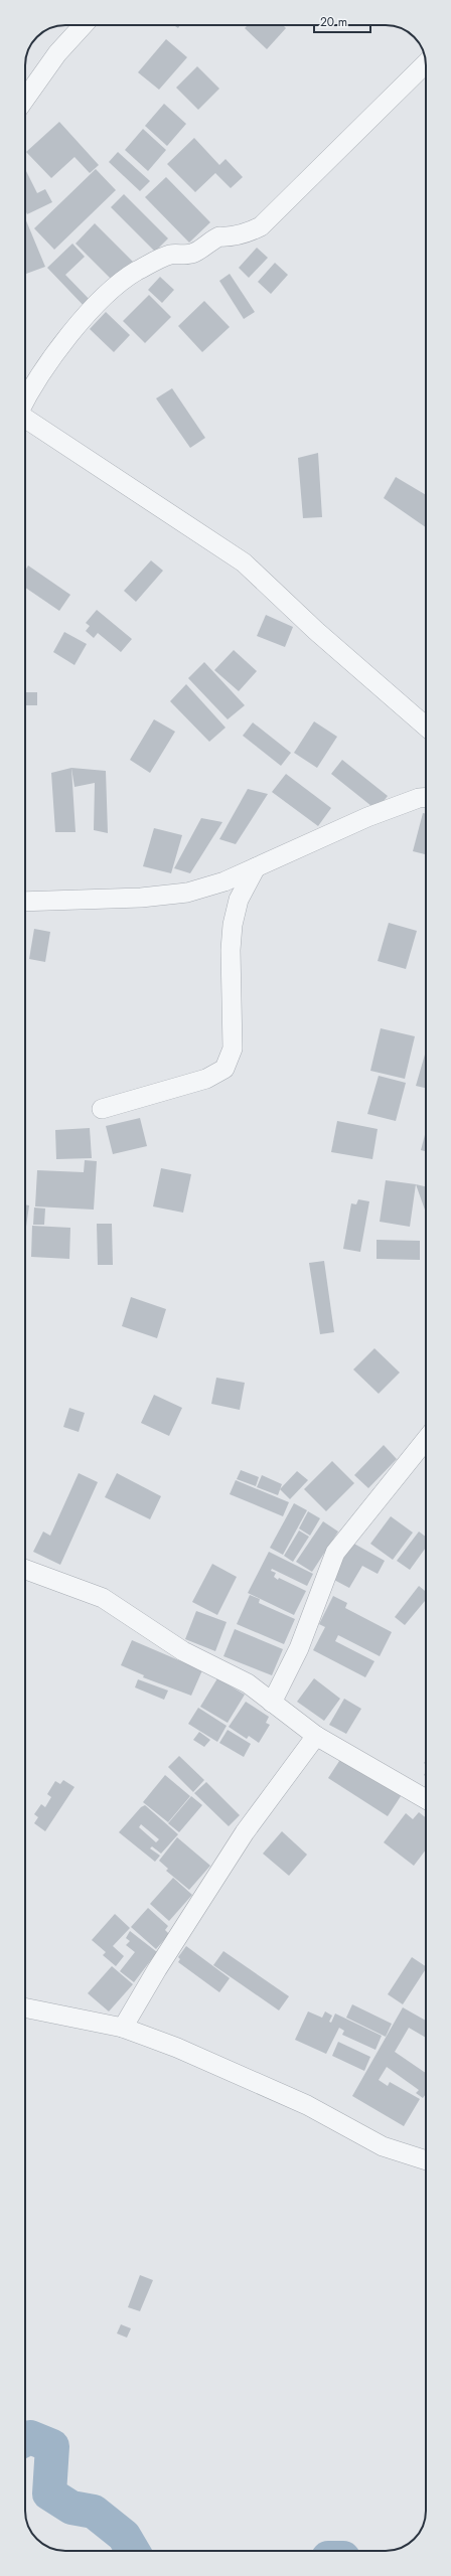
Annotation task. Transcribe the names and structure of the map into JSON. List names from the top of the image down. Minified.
{"scale_bar":"20 m"}
